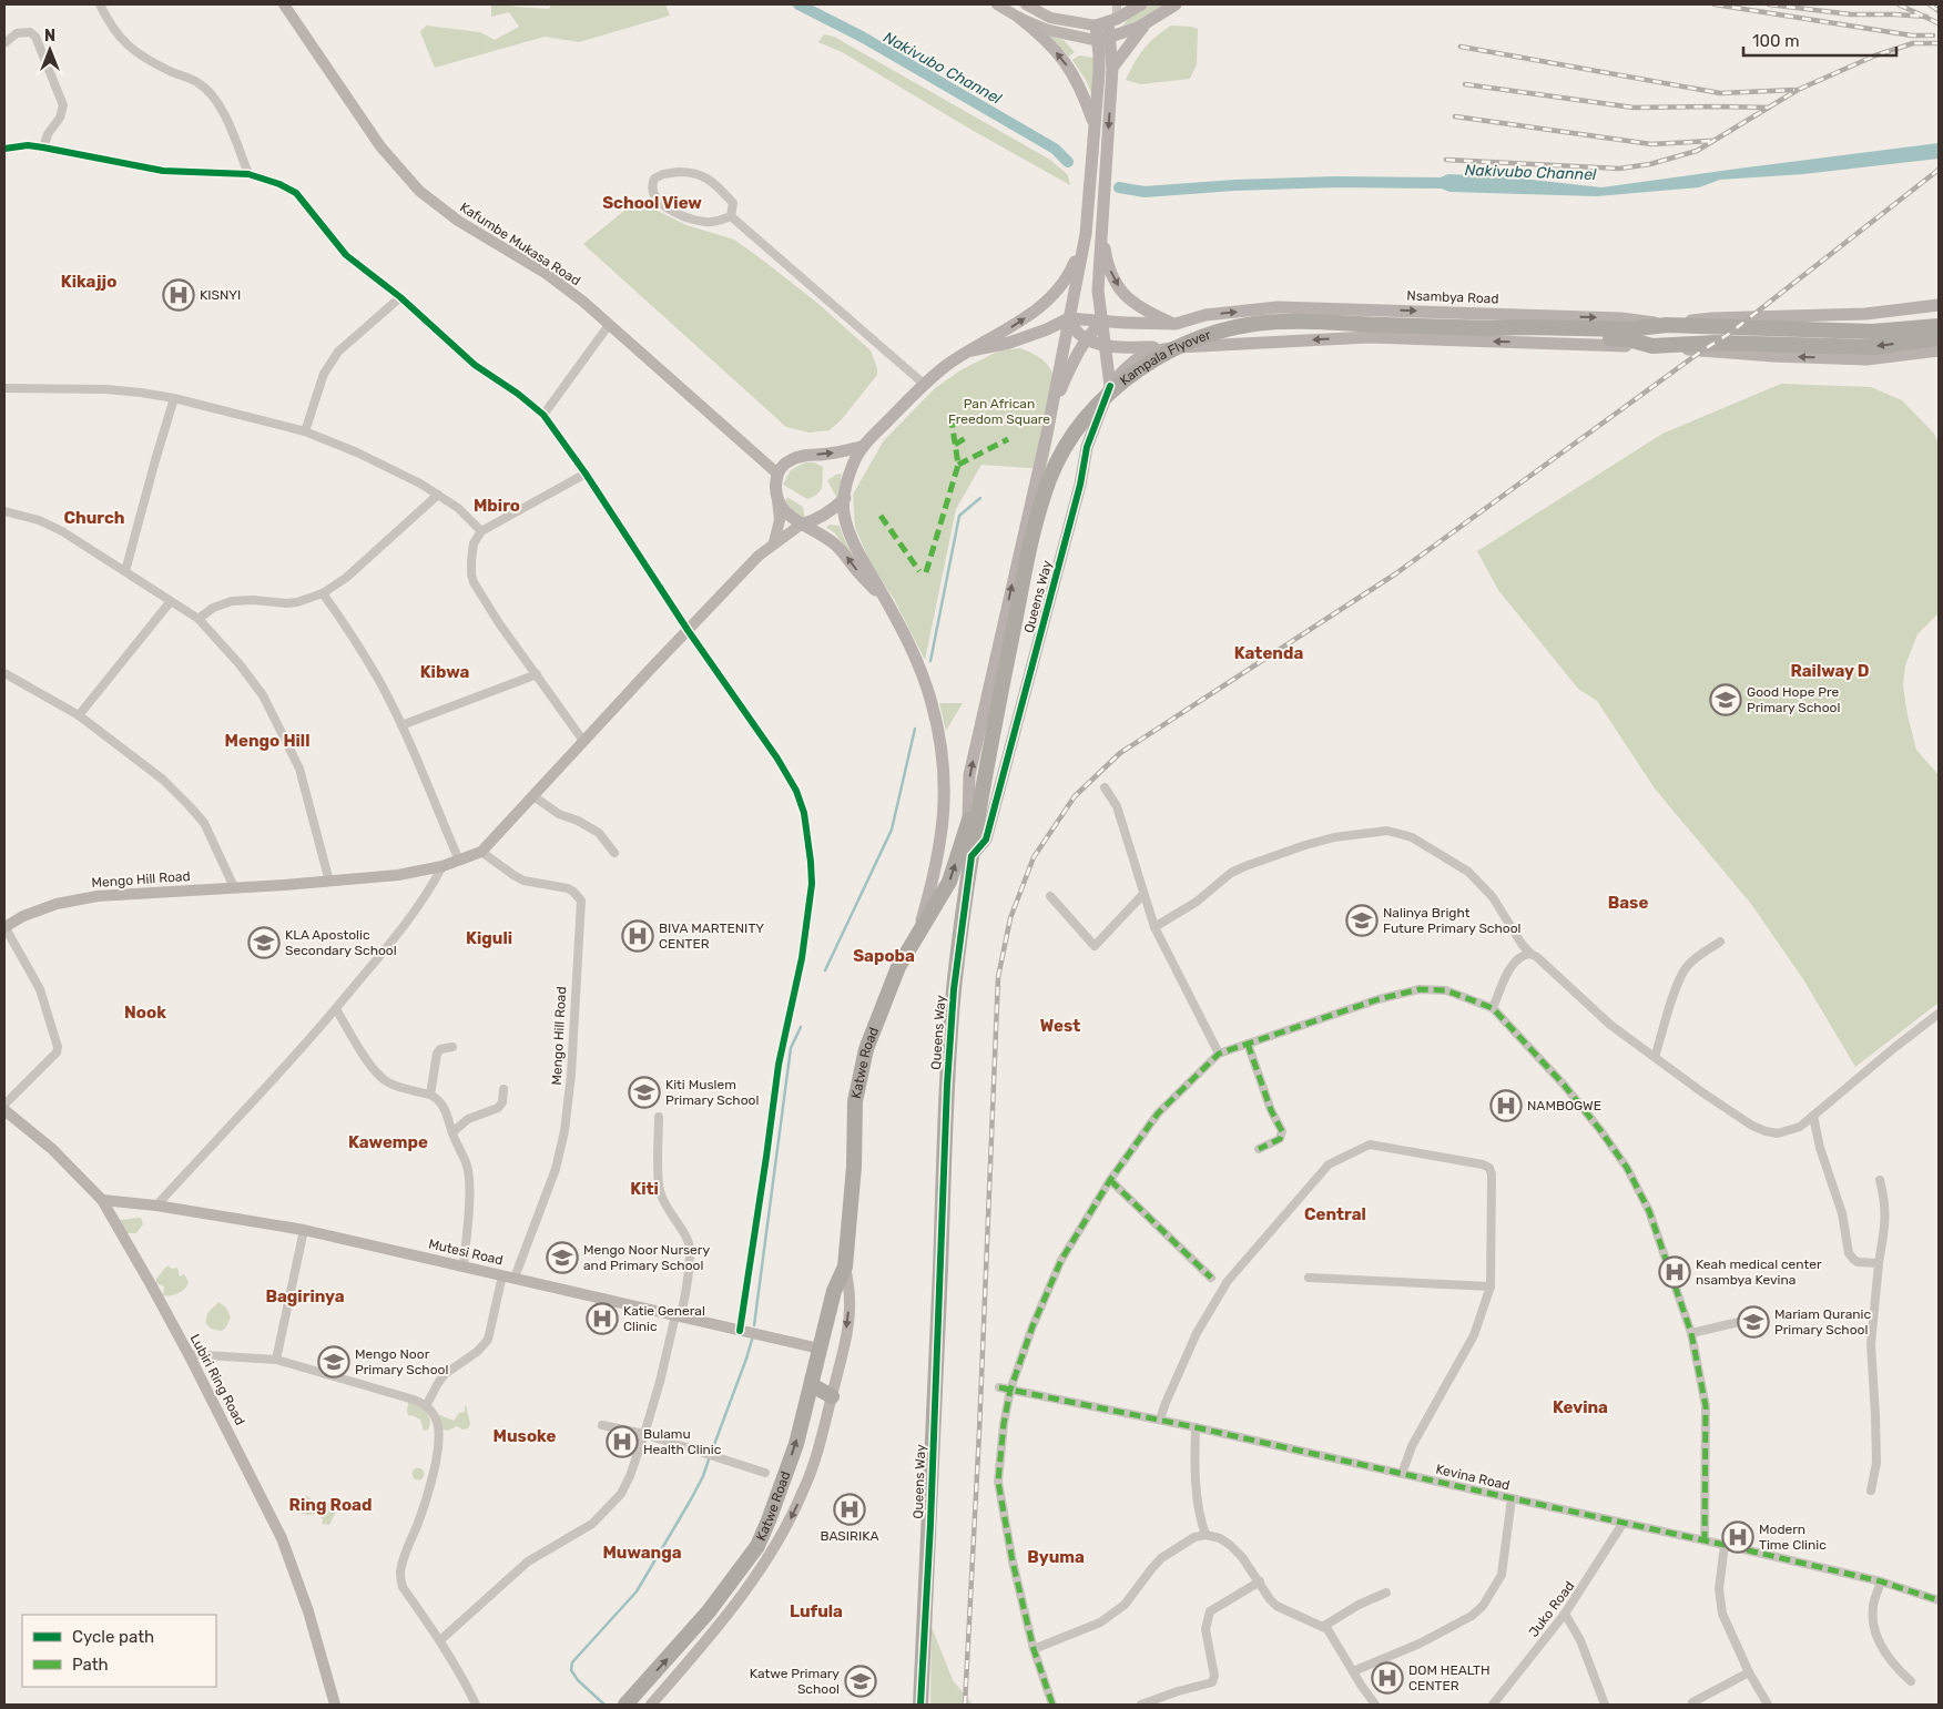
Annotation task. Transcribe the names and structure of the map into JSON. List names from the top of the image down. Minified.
{"streets":{"highway":["Kampala Flyover","Queens Way","Katwe Road"],"main road":["Nsambya Road"],"street":["Kafumbe Mukasa Road","Mengo Hill Road","Mutesi Road","Lubiri Ring Road","Kevina Road","Juko Road"]},"crossings":[["Nsambya Road","Queens Way"],["Kampala Flyover","Katwe Road"],["Mengo Hill Road","Mutesi Road"],["Katwe Road","Mutesi Road"],["Mutesi Road","Lubiri Ring Road"],["Kevina Road","Juko Road"]],"districts":["School View","Kikajjo","Mbiro","Church","Katenda","Railway D","Kibwa","Mengo Hill","Base","Kiguli","Sapoba","Nook","West","Kawempe","Kiti","Central","Bagirinya","Kevina","Musoke","Ring Road","Muwanga","Byuma","Lufula"],"water":["Nakivubo Channel"],"parks":["Pan African Freedom Square"],"places":{"hospital":["KISNYI","BIVA MARTENITY CENTER","NAMBOGWE","Keah medical center nsambya Kevina","Katie General Clinic","Bulamu Health Clinic","BASIRIKA","Modern Time Clinic","DOM HEALTH CENTER"],"school or university":["Good Hope Pre Primary School","Nalinya Bright Future Primary School","KLA Apostolic Secondary School","Kiti Muslem Primary School","Mengo Noor Nursery and Primary School","Mariam Quranic Primary School","Mengo Noor Primary School","Katwe Primary School"]},"legend":["Cycle path","Path"],"scale_bar":"100 m","north":"top"}
